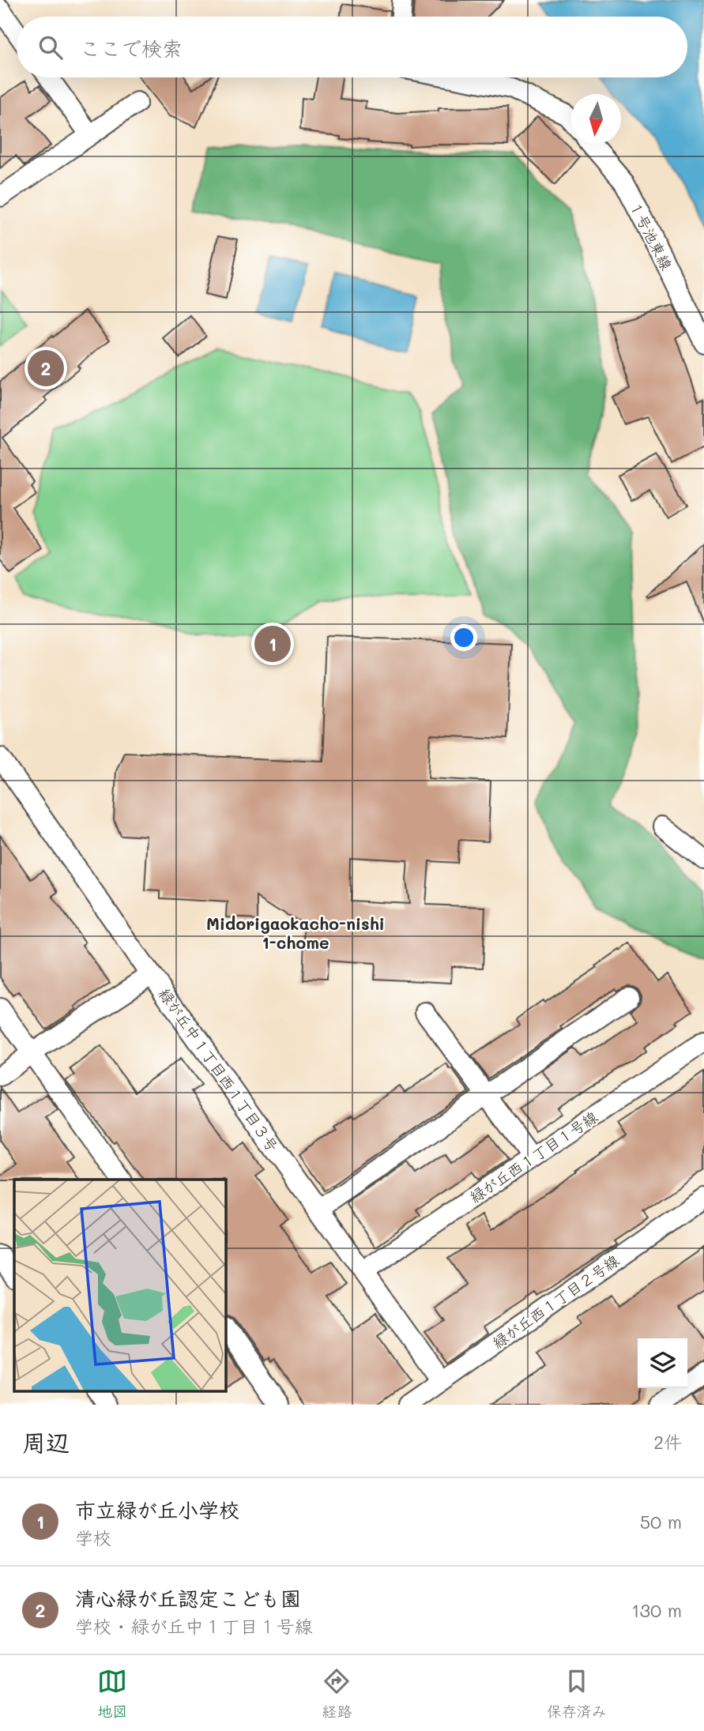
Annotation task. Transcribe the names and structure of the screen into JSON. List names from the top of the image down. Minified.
{"streets":{"street":["１号池東線","緑が丘中１丁目西１丁目３号","緑が丘西１丁目１号線","緑が丘西１丁目２号線"]},"crossings":[["緑が丘中１丁目西１丁目３号","緑が丘西１丁目１号線"],["緑が丘中１丁目西１丁目３号","緑が丘西１丁目２号線"]],"districts":["Midorigaokacho-nishi 1-chome"],"north":"bottom","page":{"search":"ここで検索","pins":["2","1"],"heading":["周辺","2件"],"list":[{"mark":"1","name":"市立緑が丘小学校","note":"学校","value":"50 m"},{"mark":"2","name":"清心緑が丘認定こども園","note":"学校 · 緑が丘中１丁目１号線","value":"130 m"}],"nav":["地図","経路","保存済み"]}}
